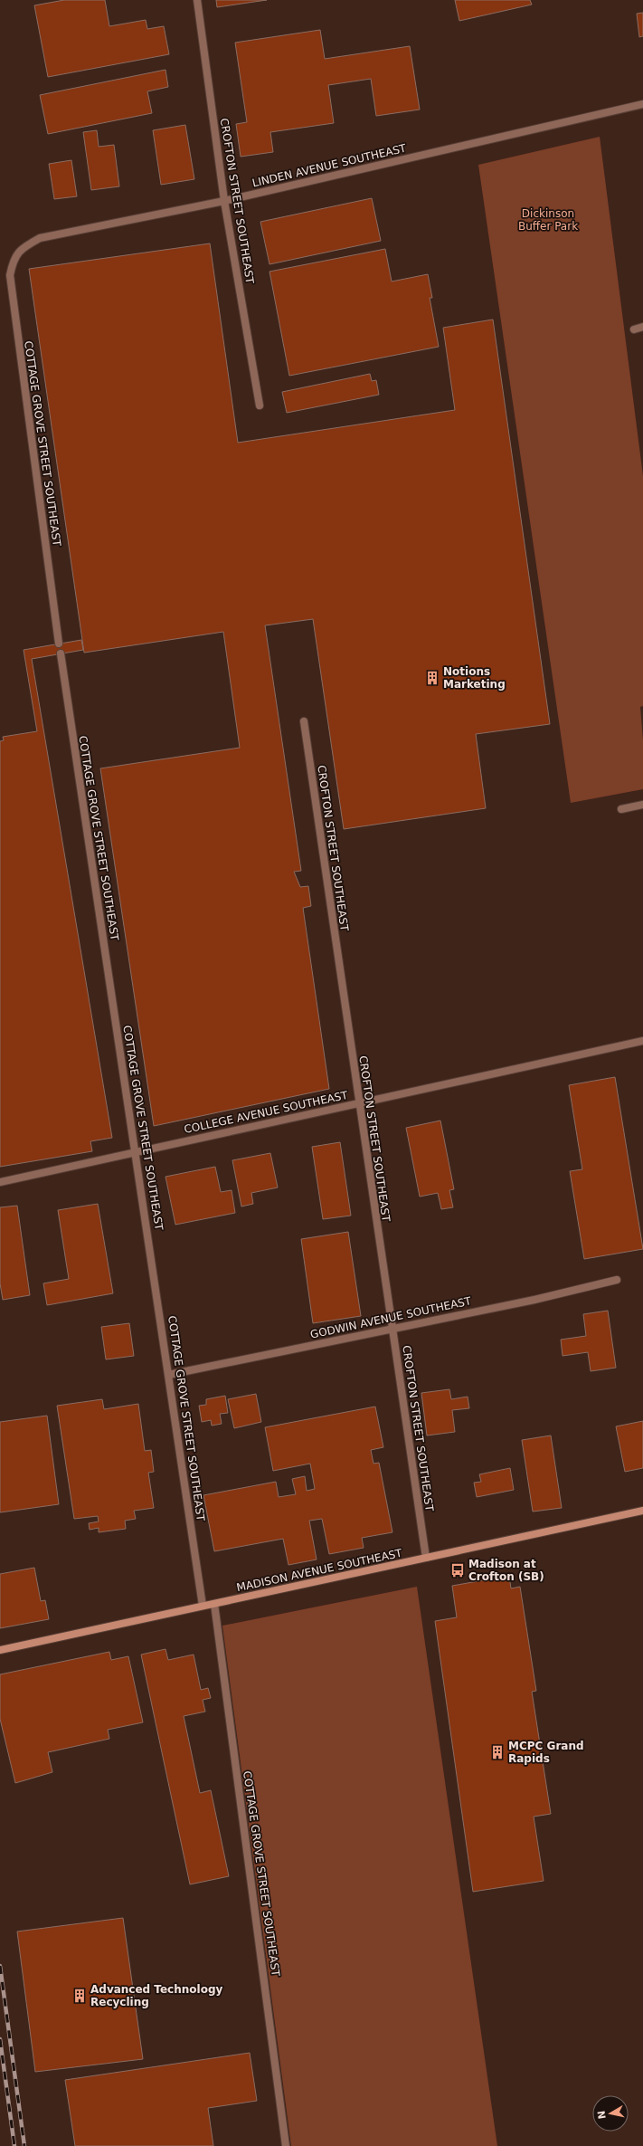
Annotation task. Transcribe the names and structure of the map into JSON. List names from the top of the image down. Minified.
{"streets":{"street":["LINDEN AVENUE SOUTHEAST","CROFTON STREET SOUTHEAST","COTTAGE GROVE STREET SOUTHEAST","COLLEGE AVENUE SOUTHEAST","GODWIN AVENUE SOUTHEAST","MADISON AVENUE SOUTHEAST"]},"crossings":[["LINDEN AVENUE SOUTHEAST","CROFTON STREET SOUTHEAST"],["LINDEN AVENUE SOUTHEAST","COTTAGE GROVE STREET SOUTHEAST"],["CROFTON STREET SOUTHEAST","COLLEGE AVENUE SOUTHEAST"],["CROFTON STREET SOUTHEAST","GODWIN AVENUE SOUTHEAST"],["CROFTON STREET SOUTHEAST","MADISON AVENUE SOUTHEAST"],["COTTAGE GROVE STREET SOUTHEAST","COLLEGE AVENUE SOUTHEAST"],["COTTAGE GROVE STREET SOUTHEAST","GODWIN AVENUE SOUTHEAST"],["COTTAGE GROVE STREET SOUTHEAST","MADISON AVENUE SOUTHEAST"]],"parks":["Dickinson Buffer Park"],"places":{"building":["Notions Marketing","MCPC Grand Rapids","Advanced Technology Recycling"],"bus stop":["Madison at Crofton (SB)"]},"north":"left"}
